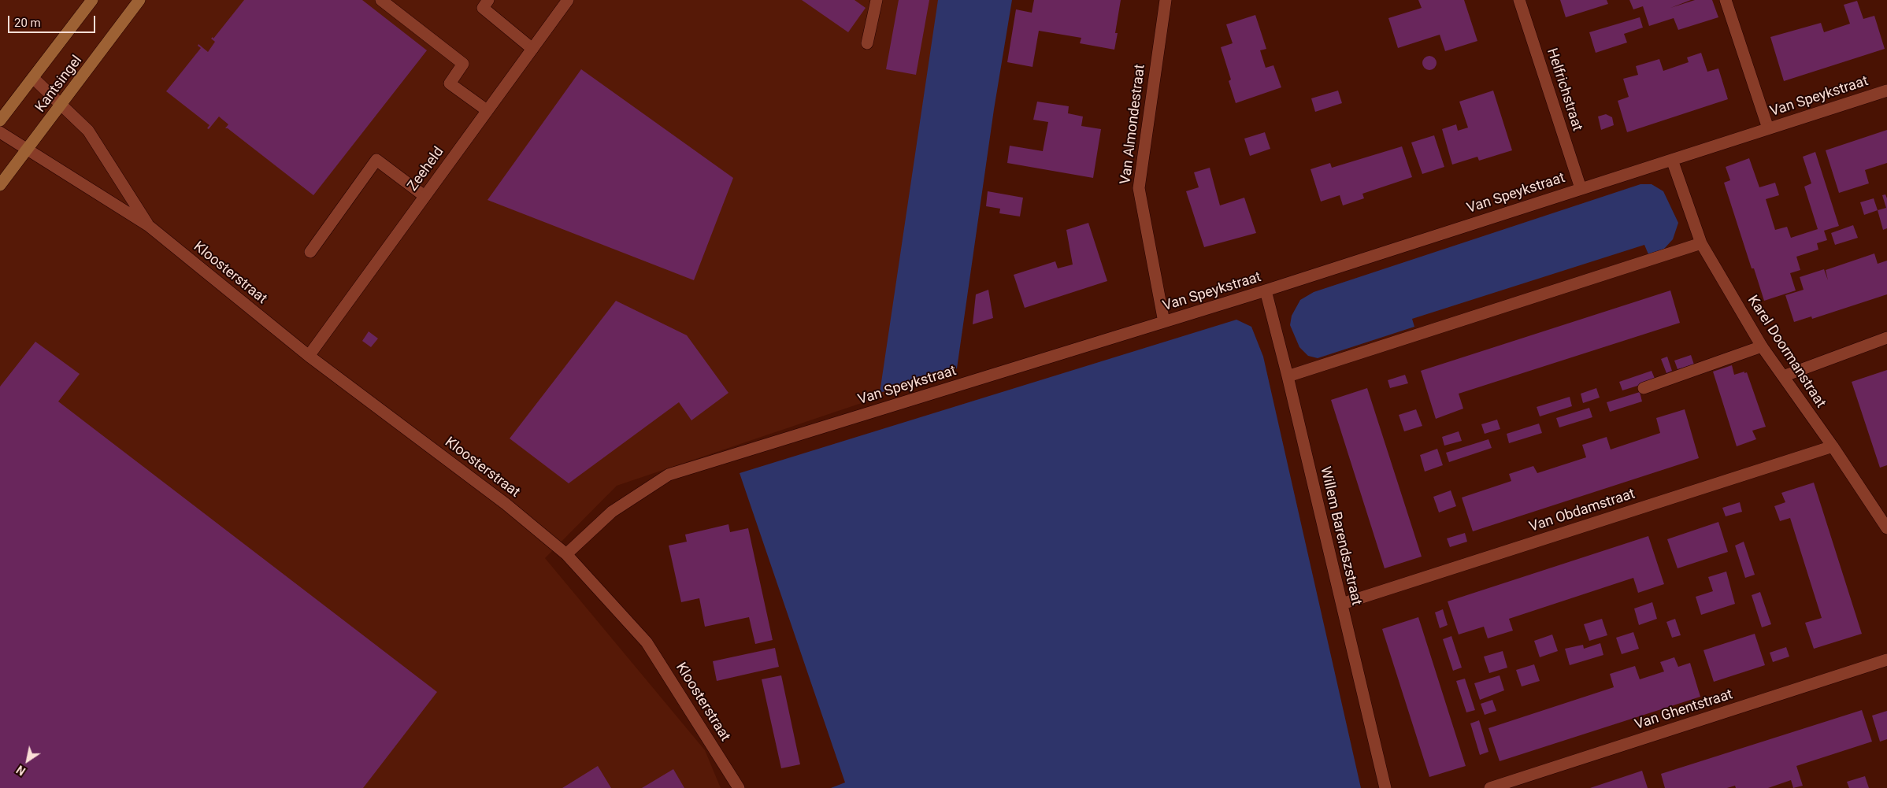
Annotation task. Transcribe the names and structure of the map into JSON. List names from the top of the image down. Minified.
{"streets":{"street":["Kantsingel","Helfrichstraat","Van Speykstraat","Van Almondestraat","Zeeheld","Kloosterstraat","Karel Doormanstraat","Van Obdamstraat","Willem Barendszstraat","Van Ghentstraat"]},"crossings":[["Kantsingel","Kloosterstraat"],["Helfrichstraat","Van Speykstraat"],["Van Speykstraat","Van Almondestraat"],["Van Speykstraat","Kloosterstraat"],["Van Speykstraat","Karel Doormanstraat"],["Van Speykstraat","Willem Barendszstraat"],["Zeeheld","Kloosterstraat"],["Karel Doormanstraat","Van Obdamstraat"],["Van Obdamstraat","Willem Barendszstraat"]],"scale_bar":"20 m","north":"bottom left"}
